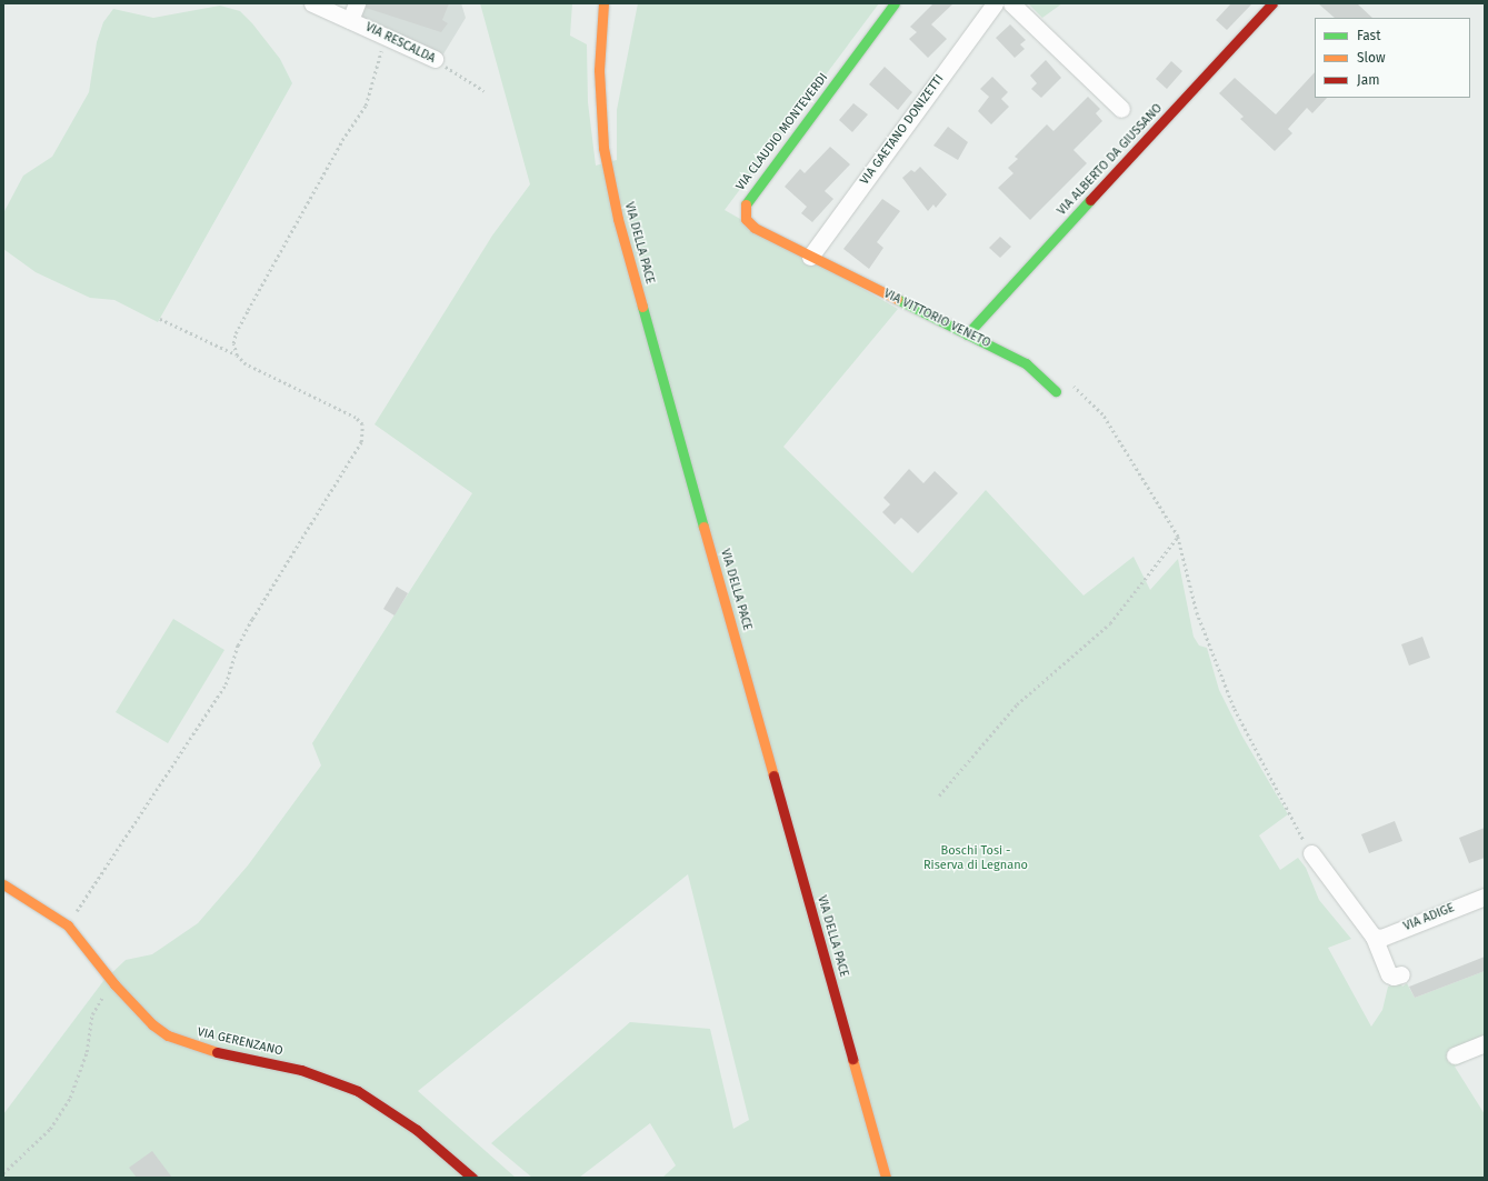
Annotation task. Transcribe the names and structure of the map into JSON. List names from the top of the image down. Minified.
{"streets":{"street":["VIA RESCALDA","VIA GAETANO DONIZETTI","VIA CLAUDIO MONTEVERDI","VIA ALBERTO DA GIUSSANO","VIA DELLA PACE","VIA VITTORIO VENETO","VIA ADIGE","VIA GERENZANO"]},"crossings":[["VIA GAETANO DONIZETTI","VIA CLAUDIO MONTEVERDI"],["VIA GAETANO DONIZETTI","VIA VITTORIO VENETO"],["VIA CLAUDIO MONTEVERDI","VIA VITTORIO VENETO"],["VIA ALBERTO DA GIUSSANO","VIA VITTORIO VENETO"]],"parks":["Boschi Tosi - Riserva di Legnano"],"legend":["Fast","Slow","Jam"]}
